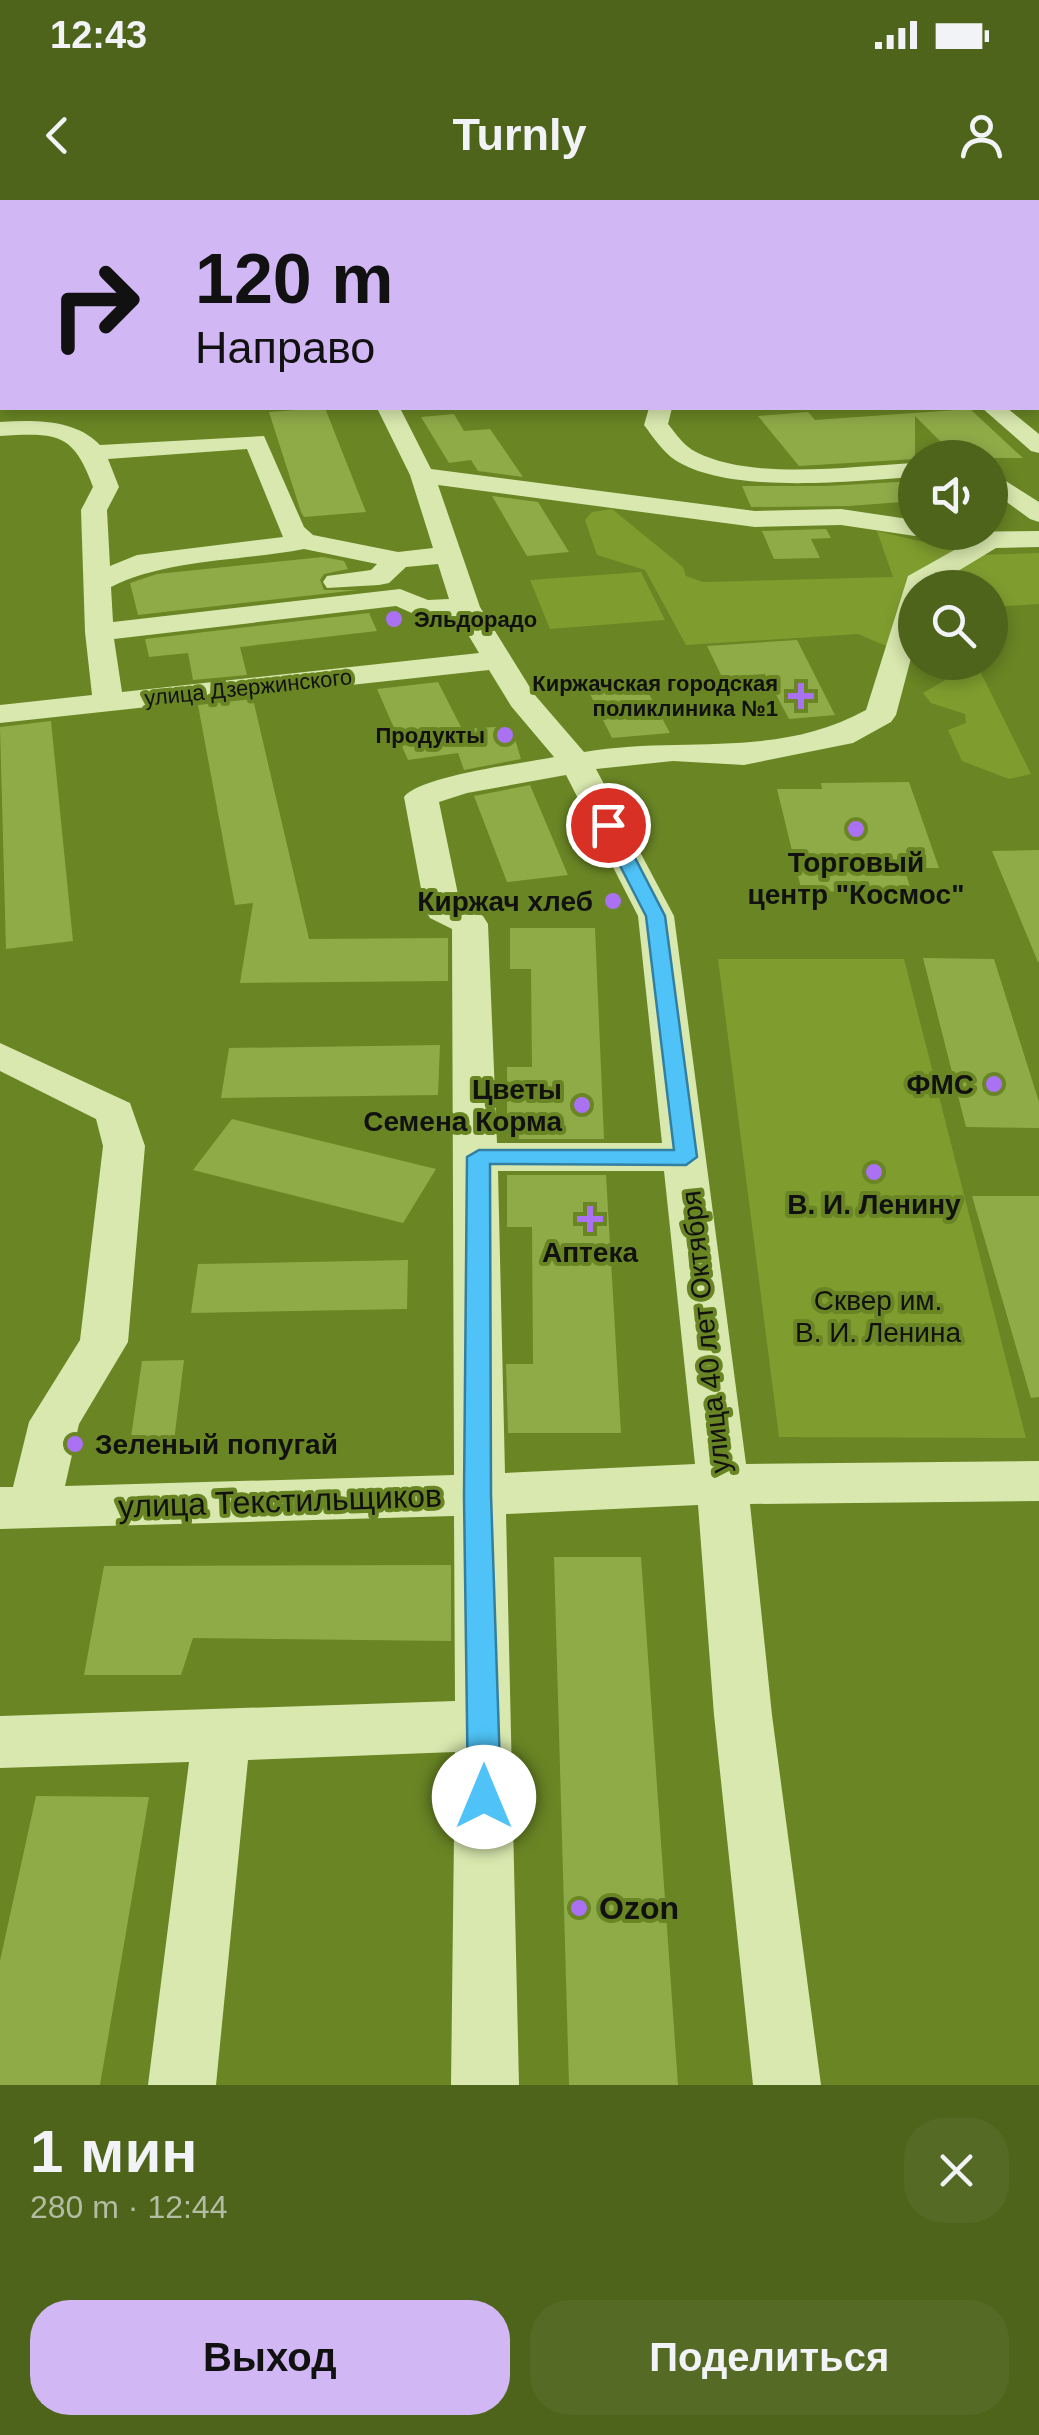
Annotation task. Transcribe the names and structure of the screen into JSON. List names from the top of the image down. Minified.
{"streets":{"street":["улица Дзержинского","улица 40 лет Октября","улица Текстильщиков"]},"crossings":[["улица Дзержинского","улица 40 лет Октября"],["улица 40 лет Октября","улица Текстильщиков"]],"parks":["Сквер им. В. И. Ленина"],"places":{"other":["Эльдорадо","Продукты","Торговый центр \"Космос\"","Киржач хлеб","ФМС","Цветы Семена Корма","В. И. Ленину","Зеленый попугай","Ozon"],"health":["Киржачская городская поликлиника №1","Аптека"]},"page":{"status":"12:43","header":"Turnly","turn":["120 m","Направо"],"heading":["1 мин","280 m · 12:44"],"buttons":["Выход","Поделиться"]}}
